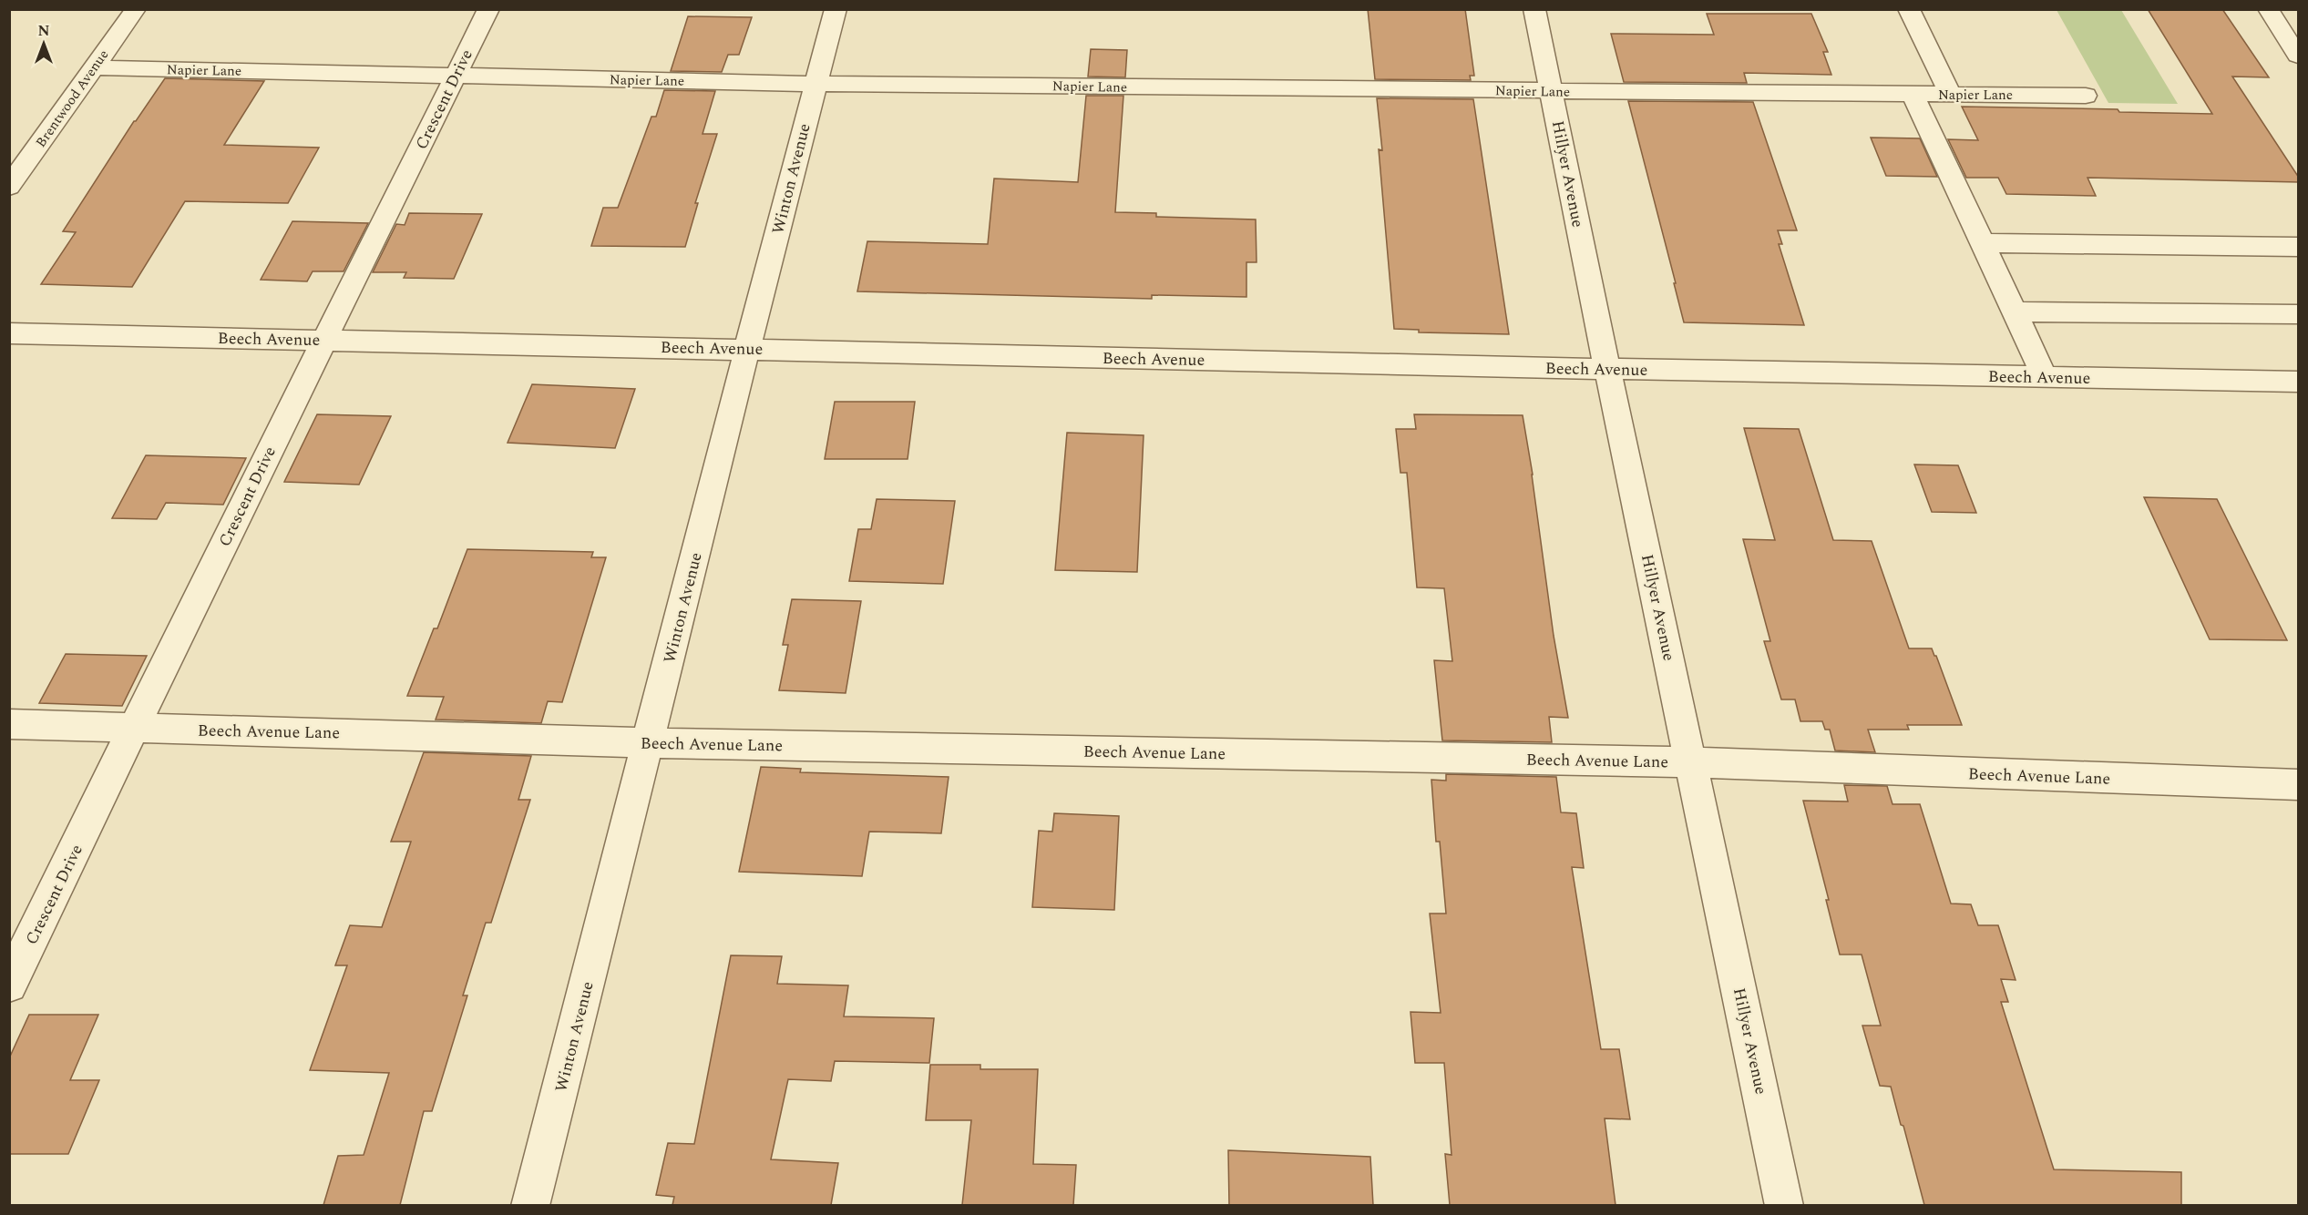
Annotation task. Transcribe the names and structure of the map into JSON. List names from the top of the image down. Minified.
{"streets":{"street":["Napier Lane","Brentwood Avenue","Crescent Drive","Hillyer Avenue","Winton Avenue","Beech Avenue","Beech Avenue Lane"]},"crossings":[["Napier Lane","Brentwood Avenue"],["Napier Lane","Crescent Drive"],["Napier Lane","Hillyer Avenue"],["Napier Lane","Winton Avenue"],["Crescent Drive","Beech Avenue"],["Crescent Drive","Beech Avenue Lane"],["Hillyer Avenue","Beech Avenue"],["Hillyer Avenue","Beech Avenue Lane"],["Winton Avenue","Beech Avenue"],["Winton Avenue","Beech Avenue Lane"]],"north":"top"}
